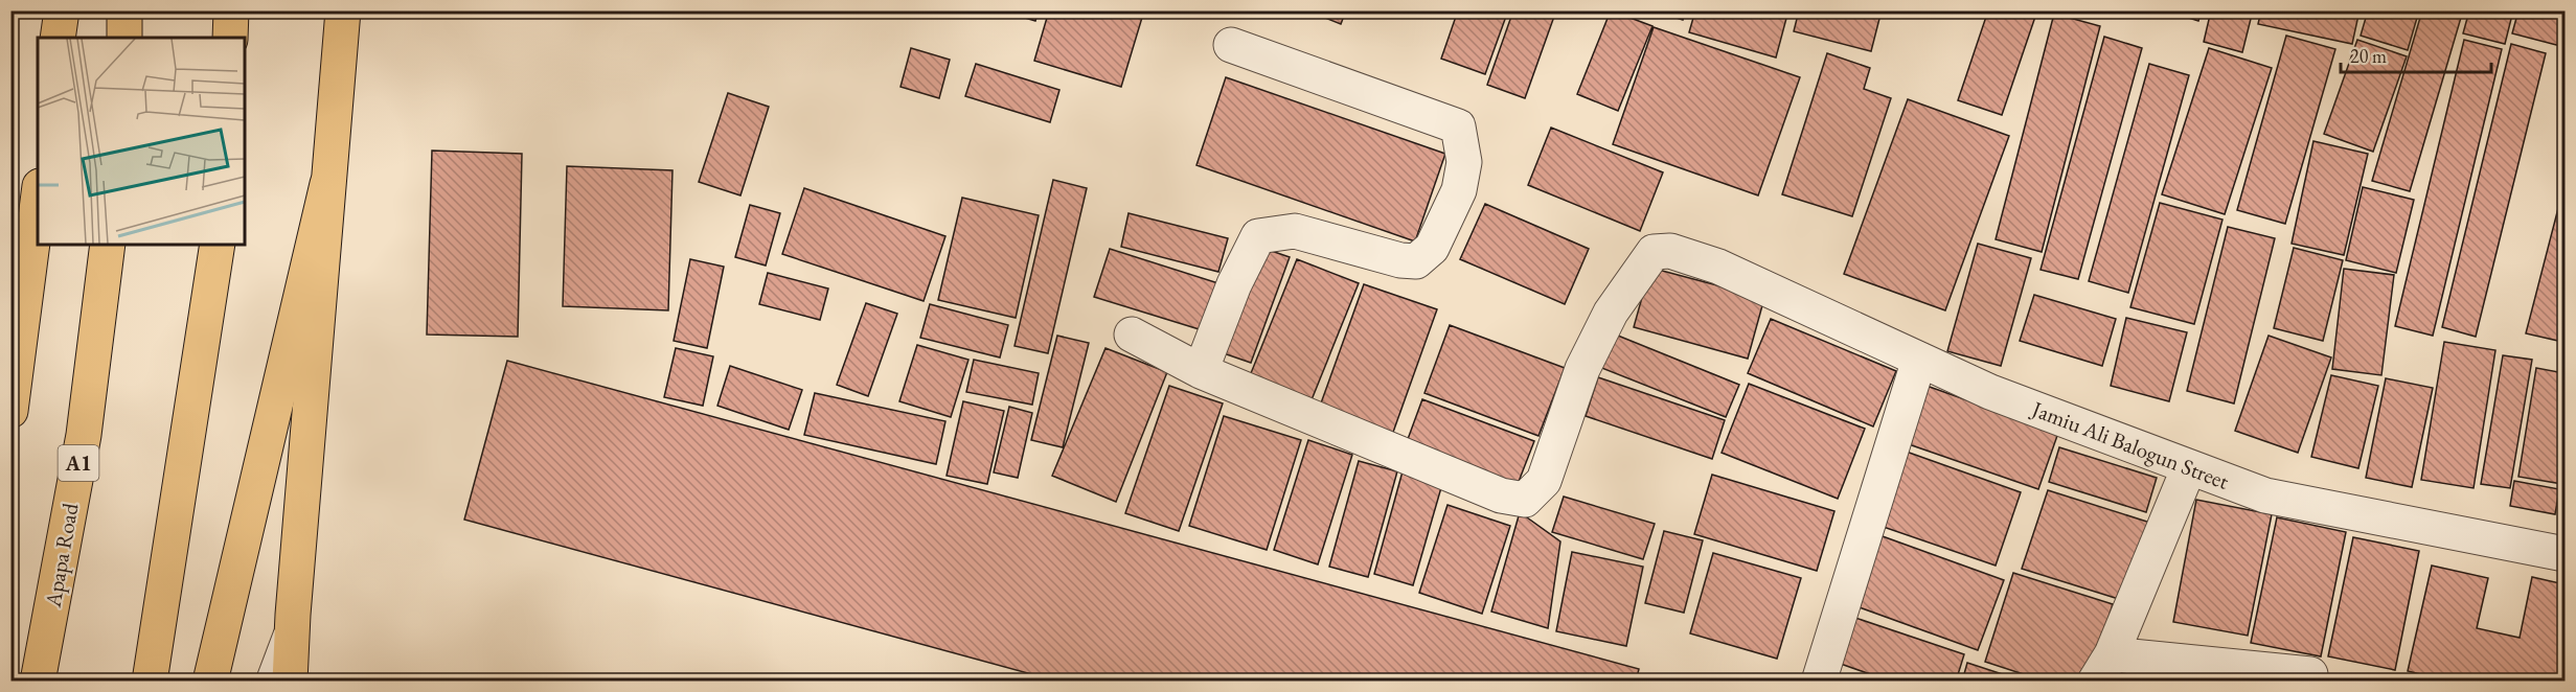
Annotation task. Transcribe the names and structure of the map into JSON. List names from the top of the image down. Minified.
{"streets":{"main road":["A1","Apapa Road"],"street":["Jamiu Ali Balogun Street"]},"scale_bar":"20 m"}
